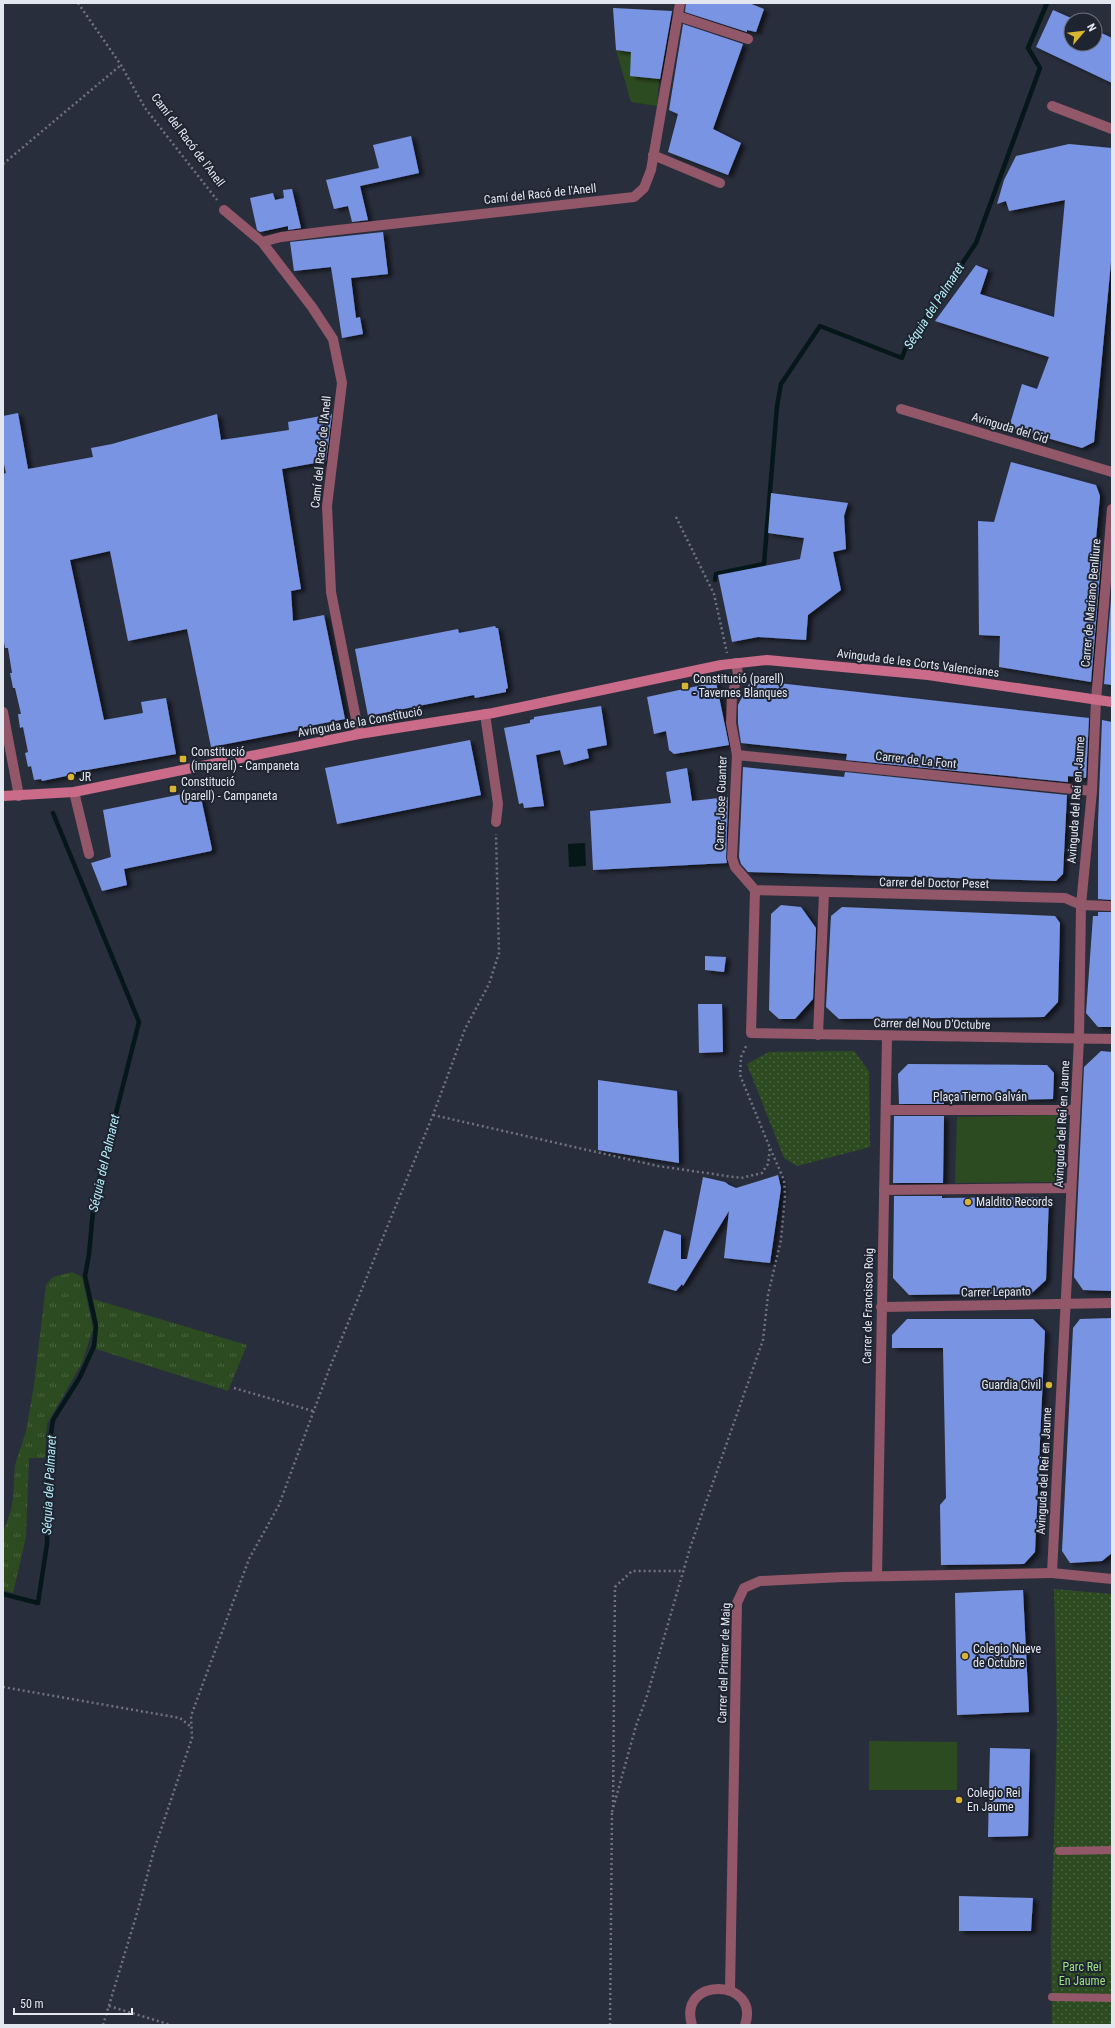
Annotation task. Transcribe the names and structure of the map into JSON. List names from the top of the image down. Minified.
{"streets":{"main road":["Avinguda de les Corts Valencianes","Avinguda de la Constitució"],"street":["Camí del Racó de l'Anell","Avinguda del Cid","Carrer de Mariano Benlliure","Carrer de La Font","Avinguda del Rei en Jaume","Carrer Jose Guanter","Carrer del Doctor Peset","Carrer del Nou D'Octubre","Plaça Tierno Galván","Carrer Lepanto","Carrer de Francisco Roig","Carrer del Primer de Maig"]},"crossings":[["Camí del Racó de l'Anell","Avinguda de la Constitució"],["Carrer de Mariano Benlliure","Avinguda de les Corts Valencianes"],["Carrer de Mariano Benlliure","Avinguda del Rei en Jaume"],["Avinguda de les Corts Valencianes","Avinguda de la Constitució"],["Avinguda de les Corts Valencianes","Avinguda del Rei en Jaume"],["Avinguda de les Corts Valencianes","Carrer Jose Guanter"],["Avinguda de la Constitució","Carrer Jose Guanter"],["Carrer de La Font","Avinguda del Rei en Jaume"],["Carrer de La Font","Carrer Jose Guanter"],["Avinguda del Rei en Jaume","Carrer del Doctor Peset"],["Avinguda del Rei en Jaume","Carrer del Nou D'Octubre"],["Avinguda del Rei en Jaume","Plaça Tierno Galván"],["Avinguda del Rei en Jaume","Carrer Lepanto"],["Avinguda del Rei en Jaume","Carrer del Primer de Maig"],["Carrer Jose Guanter","Carrer del Doctor Peset"],["Carrer del Nou D'Octubre","Carrer de Francisco Roig"],["Plaça Tierno Galván","Carrer de Francisco Roig"],["Carrer Lepanto","Carrer de Francisco Roig"],["Carrer de Francisco Roig","Carrer del Primer de Maig"]],"water":["Séquia del Palmaret"],"parks":["Parc Rei En Jaume"],"places":{"transit":["Constitució (parell) - Tavernes Blanques","Constitució (imparell) - Campaneta","Constitució (parell) - Campaneta"],"other":["JR","Maldito Records","Guardia Civil","Colegio Nueve de Octubre","Colegio Rei En Jaume"]},"scale_bar":"50 m","north":"top right"}
